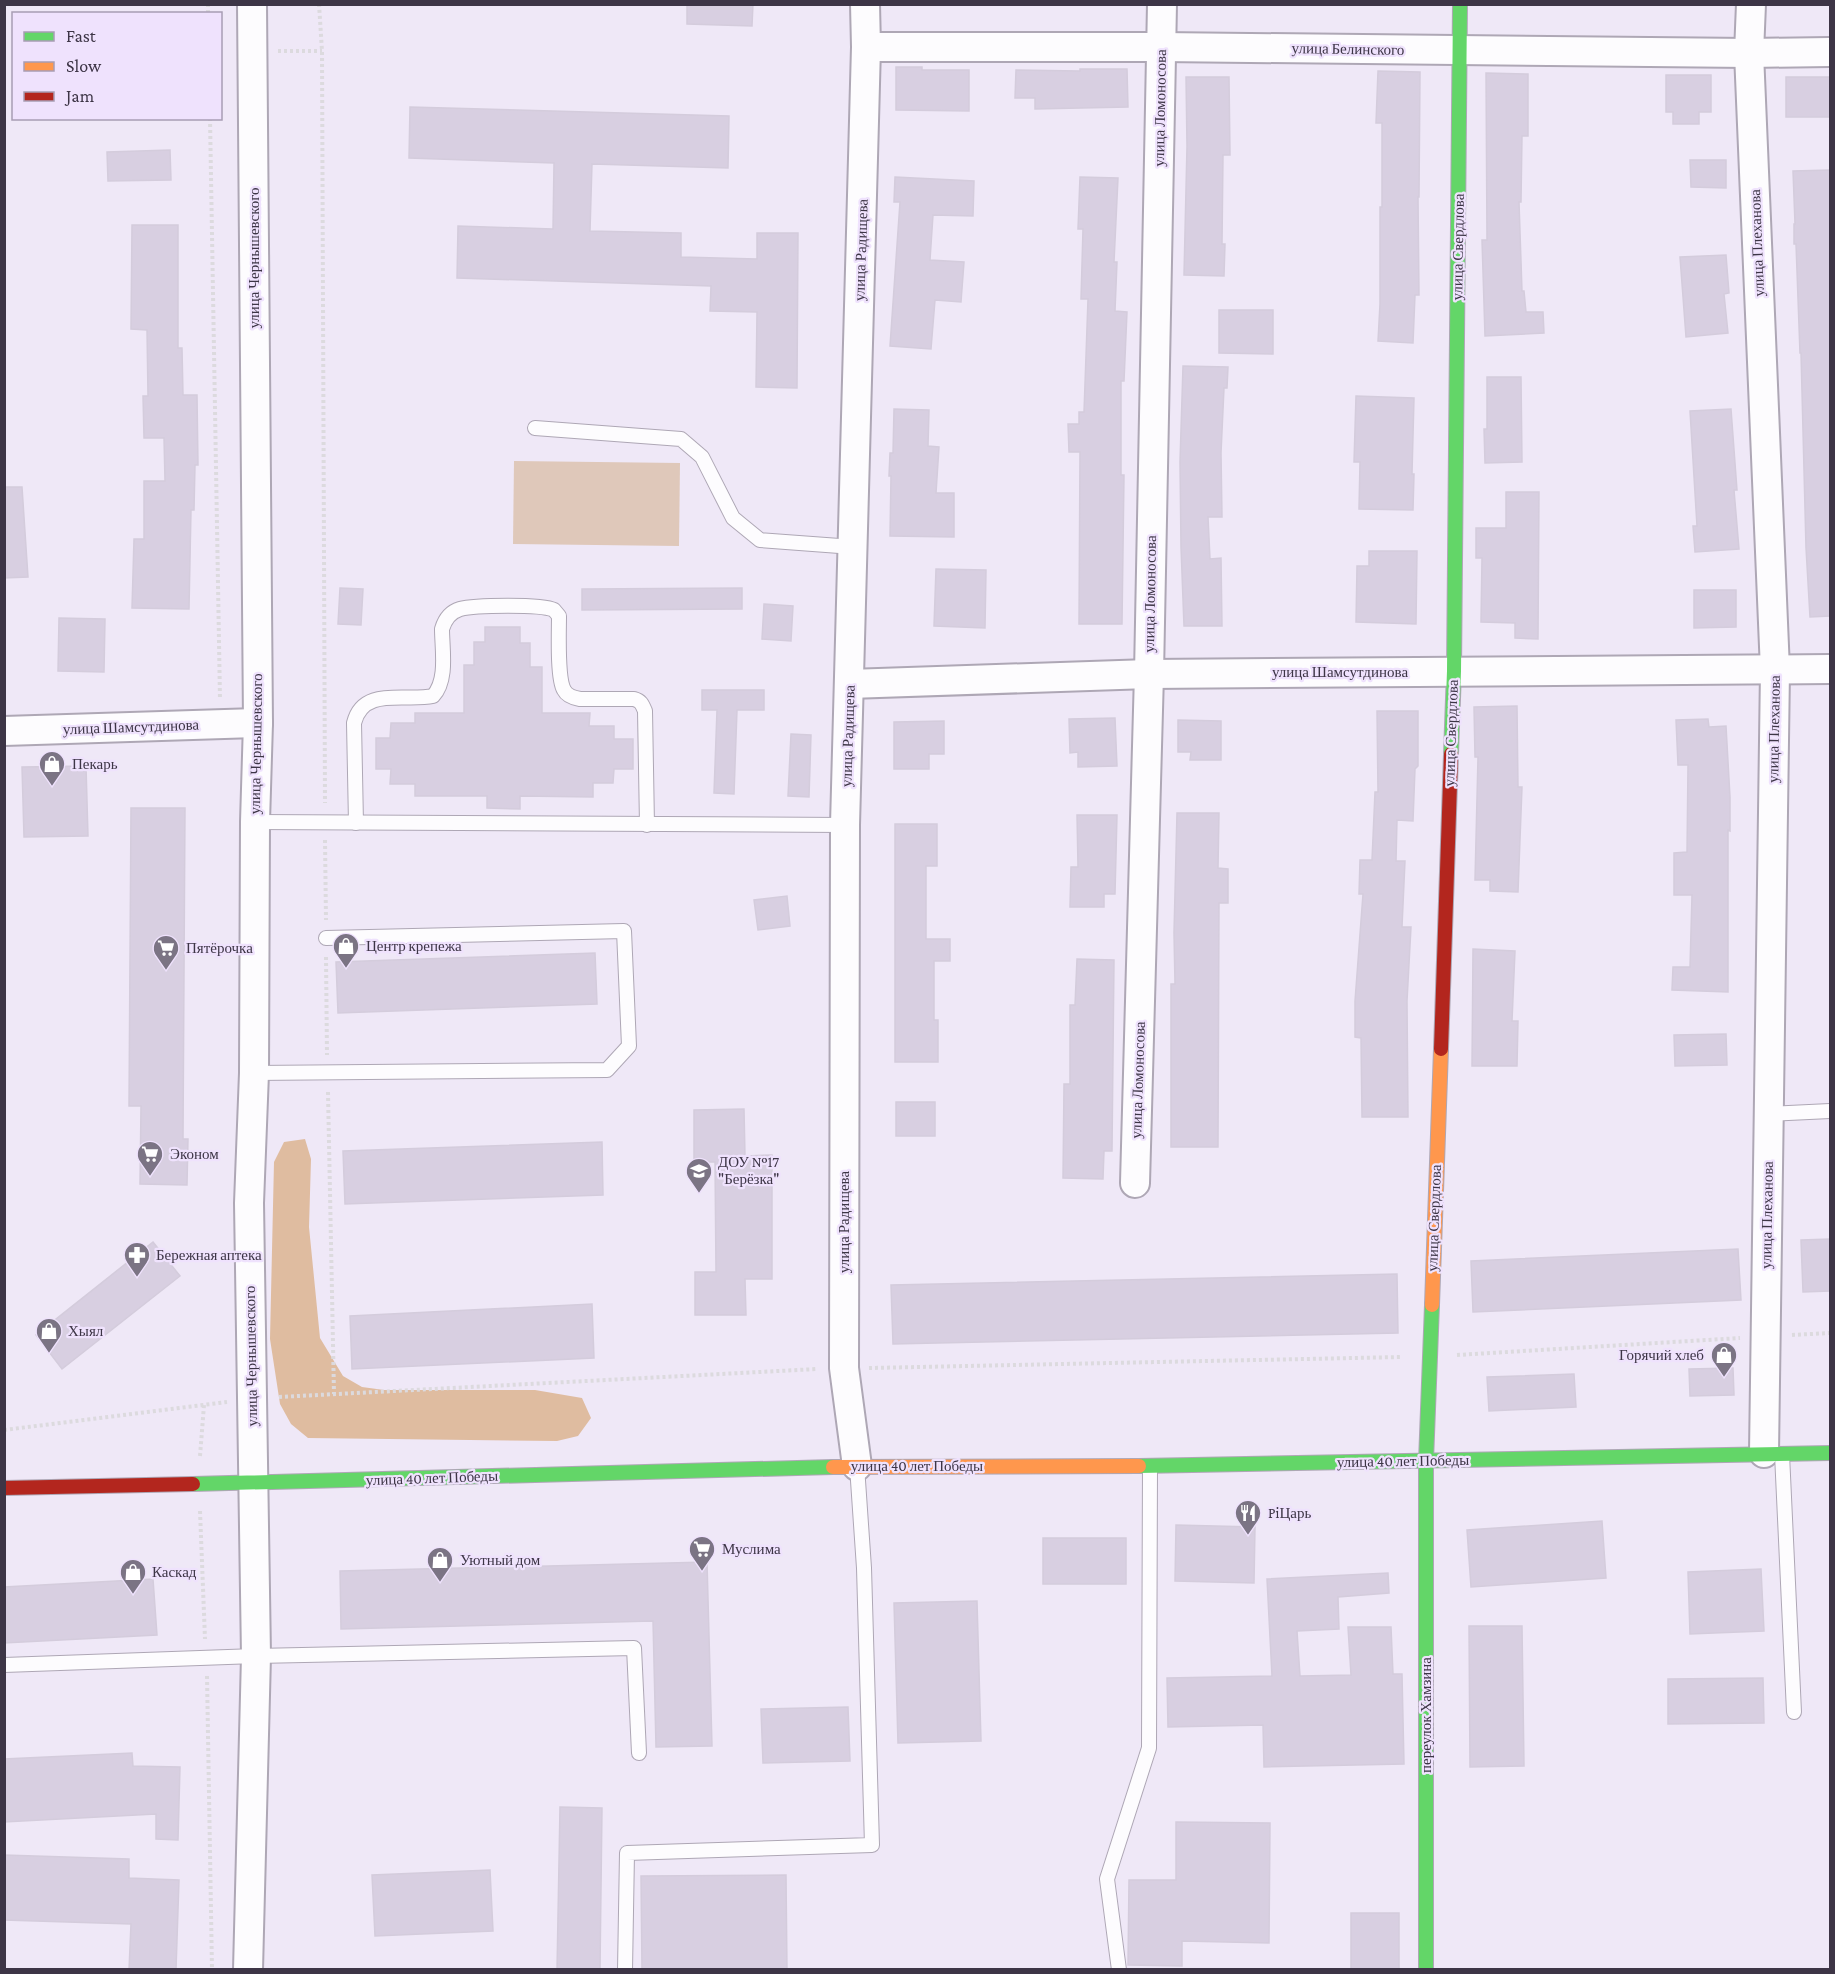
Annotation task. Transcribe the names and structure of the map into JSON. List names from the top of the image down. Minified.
{"streets":{"street":["улица Белинского","улица Ломоносова","улица Плеханова","улица Свердлова","улица Радищева","улица Чернышевского","улица Шамсутдинова","улица 40 лет Победы","переулок Хамзина"]},"crossings":[["улица Белинского","улица Ломоносова"],["улица Белинского","улица Плеханова"],["улица Белинского","улица Свердлова"],["улица Белинского","улица Радищева"],["улица Ломоносова","улица Шамсутдинова"],["улица Плеханова","улица Шамсутдинова"],["улица Плеханова","улица 40 лет Победы"],["улица Свердлова","улица Шамсутдинова"],["улица Свердлова","улица 40 лет Победы"],["улица Свердлова","переулок Хамзина"],["улица Радищева","улица Шамсутдинова"],["улица Радищева","улица 40 лет Победы"],["улица Чернышевского","улица Шамсутдинова"],["улица Чернышевского","улица 40 лет Победы"],["улица 40 лет Победы","переулок Хамзина"]],"places":{"shop":["Пекарь","Центр крепежа","Хыял","Горячий хлеб","Уютный дом","Каскад"],"supermarket":["Пятёрочка","Эконом","Муслима"],"school or university":["ДОУ №17 \"Берёзка\""],"pharmacy":["Бережная аптека"],"restaurant":["PiЦарь"]},"legend":["Fast","Slow","Jam"]}
